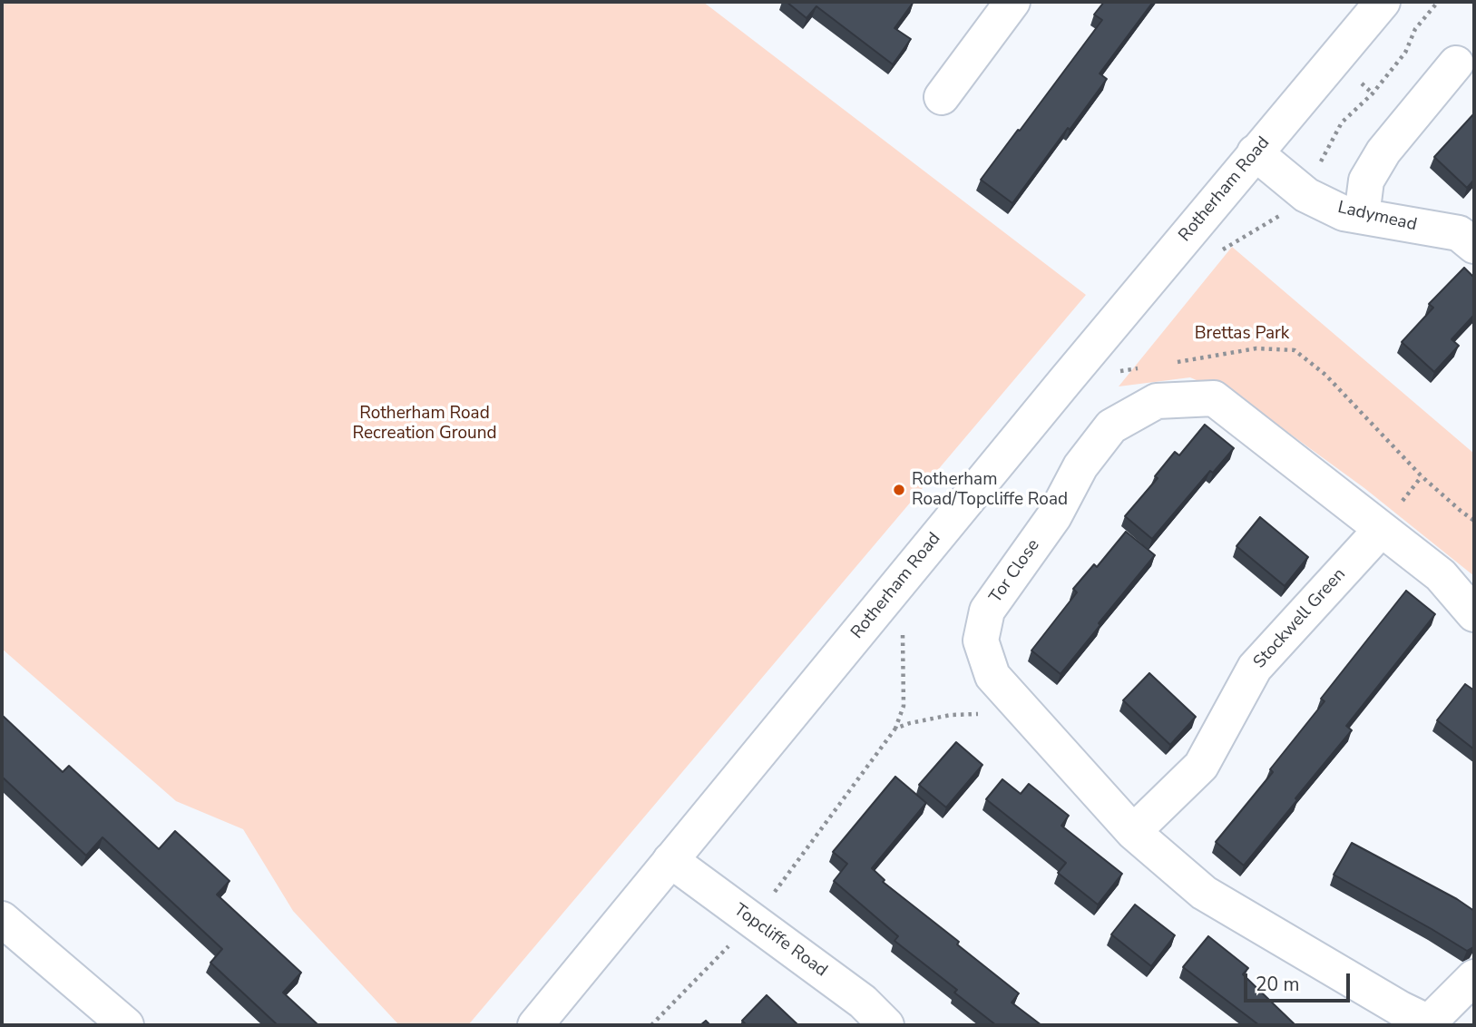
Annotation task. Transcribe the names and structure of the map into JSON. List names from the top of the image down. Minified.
{"streets":{"street":["Rotherham Road","Ladymead","Tor Close","Stockwell Green","Topcliffe Road"]},"crossings":[["Rotherham Road","Ladymead"],["Rotherham Road","Topcliffe Road"],["Tor Close","Stockwell Green"]],"parks":["Brettas Park","Rotherham Road Recreation Ground"],"places":["Rotherham Road/Topcliffe Road"],"scale_bar":"20 m"}
